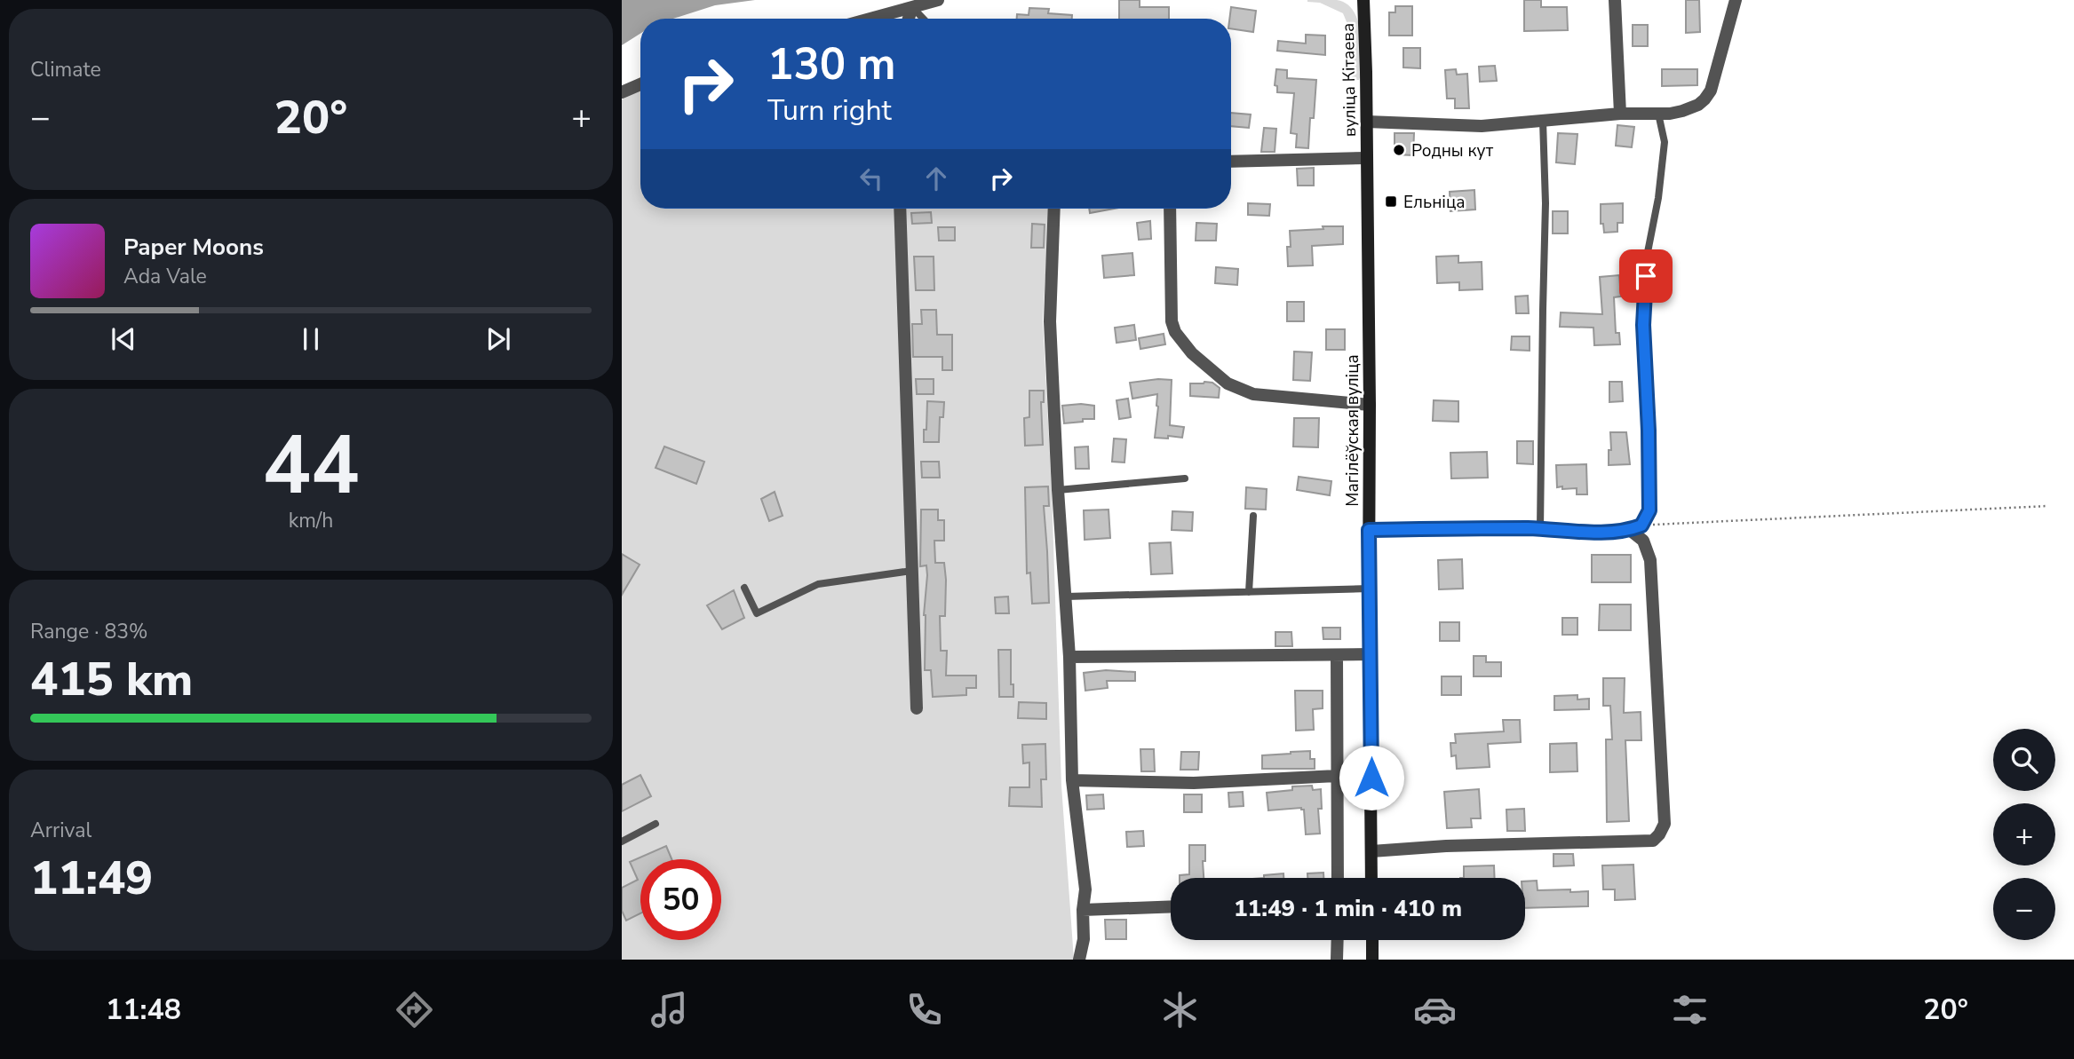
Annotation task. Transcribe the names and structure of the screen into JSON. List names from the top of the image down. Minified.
{"streets":{"main road":["вуліца Кітаева","Магілёўская вуліца"]},"crossings":[["вуліца Кітаева","Магілёўская вуліца"]],"places":{"other":["Родны кут"],"transit":["Ельніца"]},"page":{"tile":["Climate",["44","km/h"],["Range · 83%","415 km"],["Arrival","11:49"]],"turn":["130 m","Turn right"],"heat":["−","20°","+"],"song":["Paper Moons","Ada Vale"],"map_buttons":["+","−"],"limit":"50","trip":"11:49 · 1 min · 410 m","tabs":["11:48","20°"]}}
